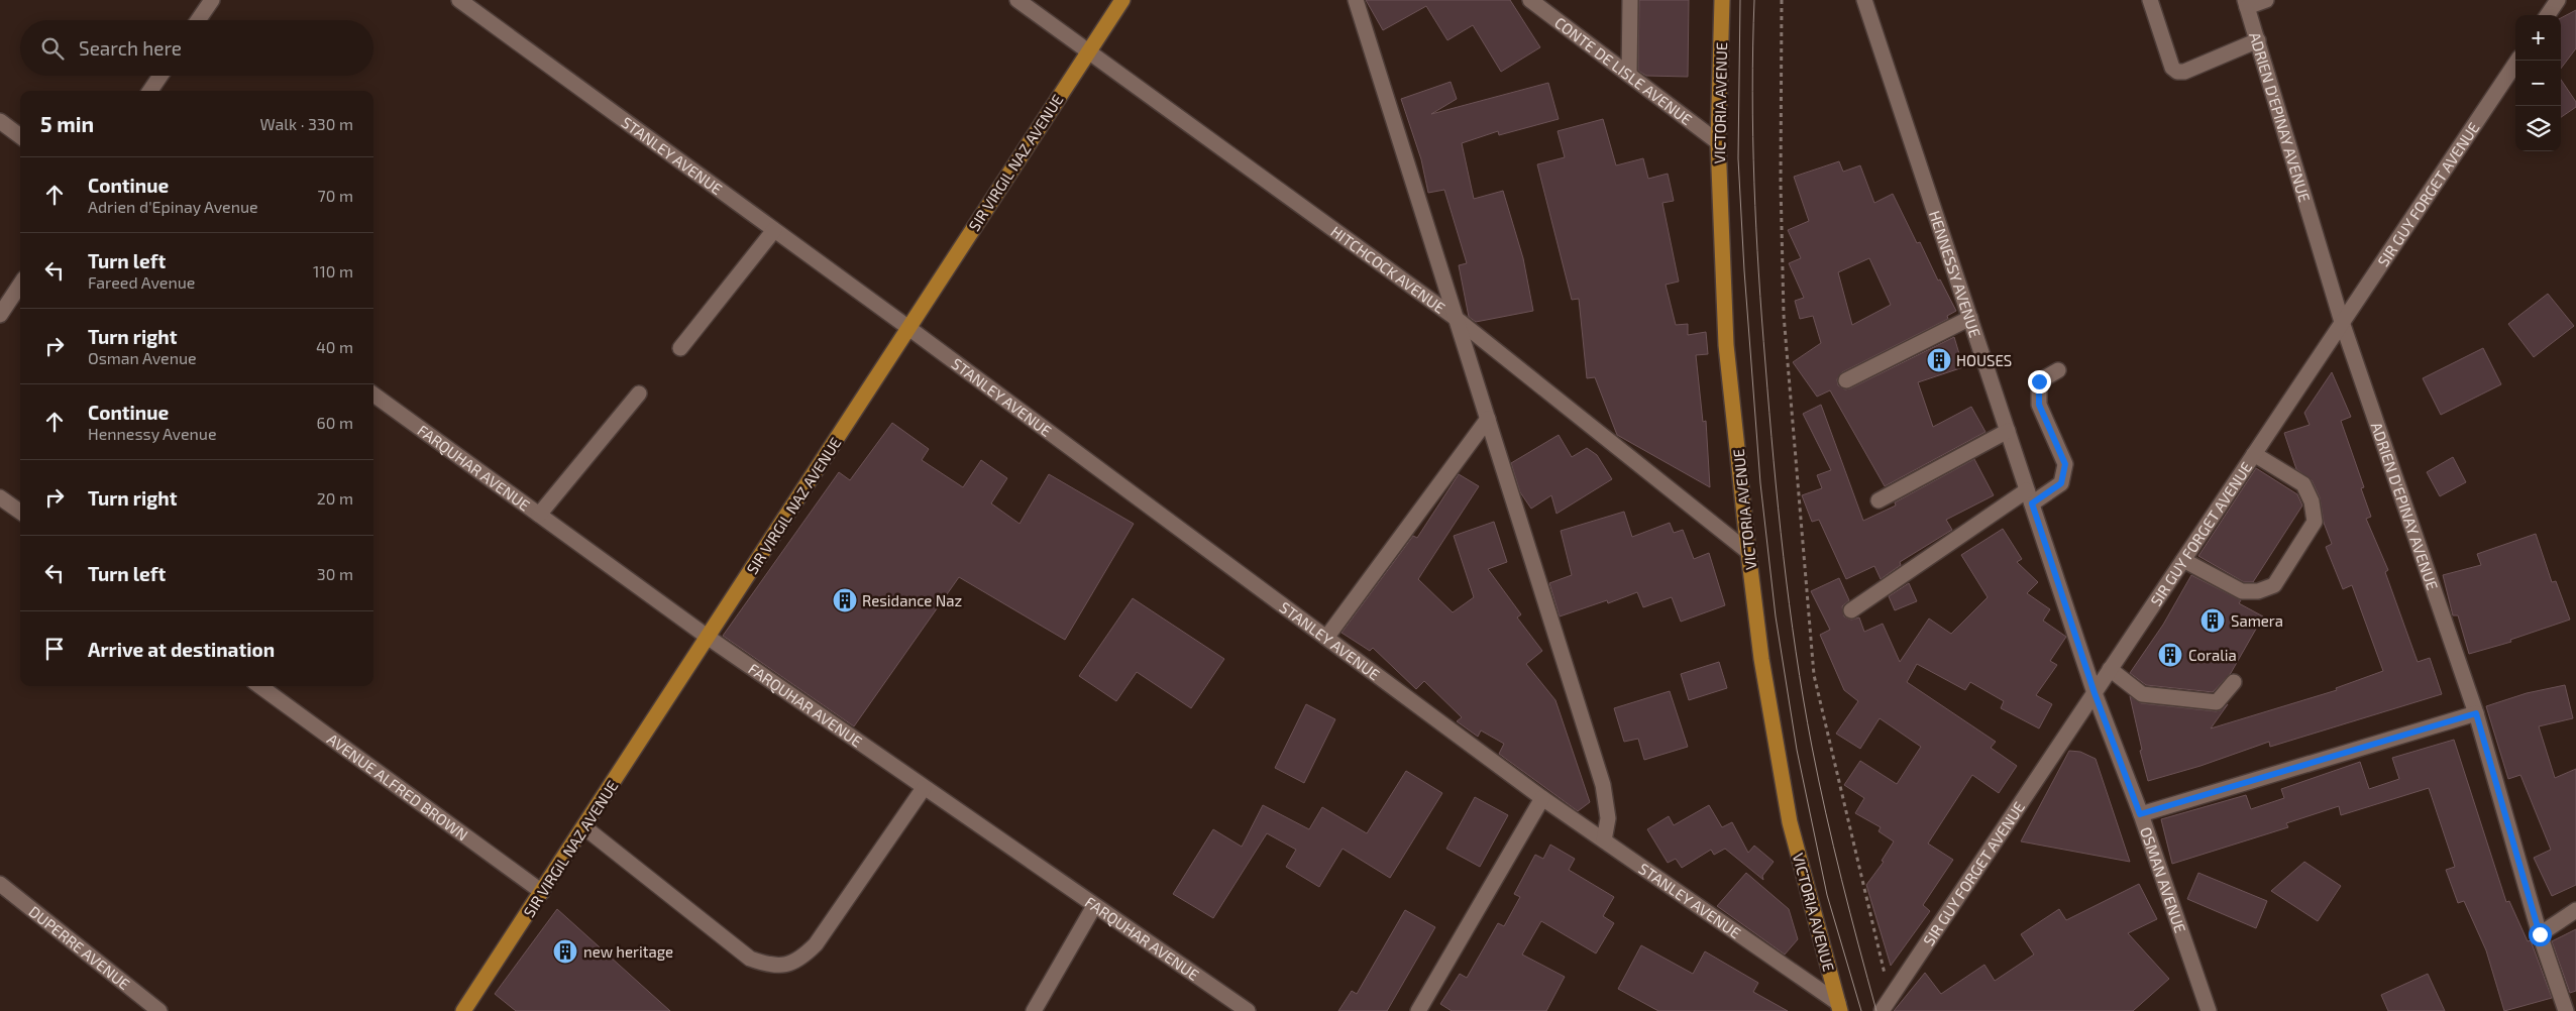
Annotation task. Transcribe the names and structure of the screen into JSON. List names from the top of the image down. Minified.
{"streets":{"main road":["VICTORIA AVENUE","SIR VIRGIL NAZ AVENUE"],"street":["CONTE DE LISLE AVENUE","ADRIEN D'EPINAY AVENUE","STANLEY AVENUE","SIR GUY FORGET AVENUE","HITCHCOCK AVENUE","HENNESSY AVENUE","FARQUHAR AVENUE","AVENUE ALFRED BROWN","OSMAN AVENUE","DUPERRE AVENUE"]},"crossings":[["CONTE DE LISLE AVENUE","VICTORIA AVENUE"],["VICTORIA AVENUE","STANLEY AVENUE"],["VICTORIA AVENUE","HITCHCOCK AVENUE"],["ADRIEN D'EPINAY AVENUE","SIR GUY FORGET AVENUE"],["STANLEY AVENUE","SIR VIRGIL NAZ AVENUE"],["SIR VIRGIL NAZ AVENUE","HITCHCOCK AVENUE"],["SIR VIRGIL NAZ AVENUE","FARQUHAR AVENUE"],["SIR VIRGIL NAZ AVENUE","AVENUE ALFRED BROWN"],["SIR GUY FORGET AVENUE","HENNESSY AVENUE"],["SIR GUY FORGET AVENUE","OSMAN AVENUE"],["HENNESSY AVENUE","OSMAN AVENUE"]],"places":{"building":["HOUSES","Residance Naz","Samera","Coralia","new heritage"]},"page":{"map_buttons":["+","−"],"search":"Search here","heading":["5 min","Walk · 330 m"],"list":[["Continue","Adrien d'Epinay Avenue","70 m"],["Turn left","Fareed Avenue","110 m"],["Turn right","Osman Avenue","40 m"],["Continue","Hennessy Avenue","60 m"],["Turn right","20 m"],["Turn left","30 m"],"Arrive at destination"]}}
